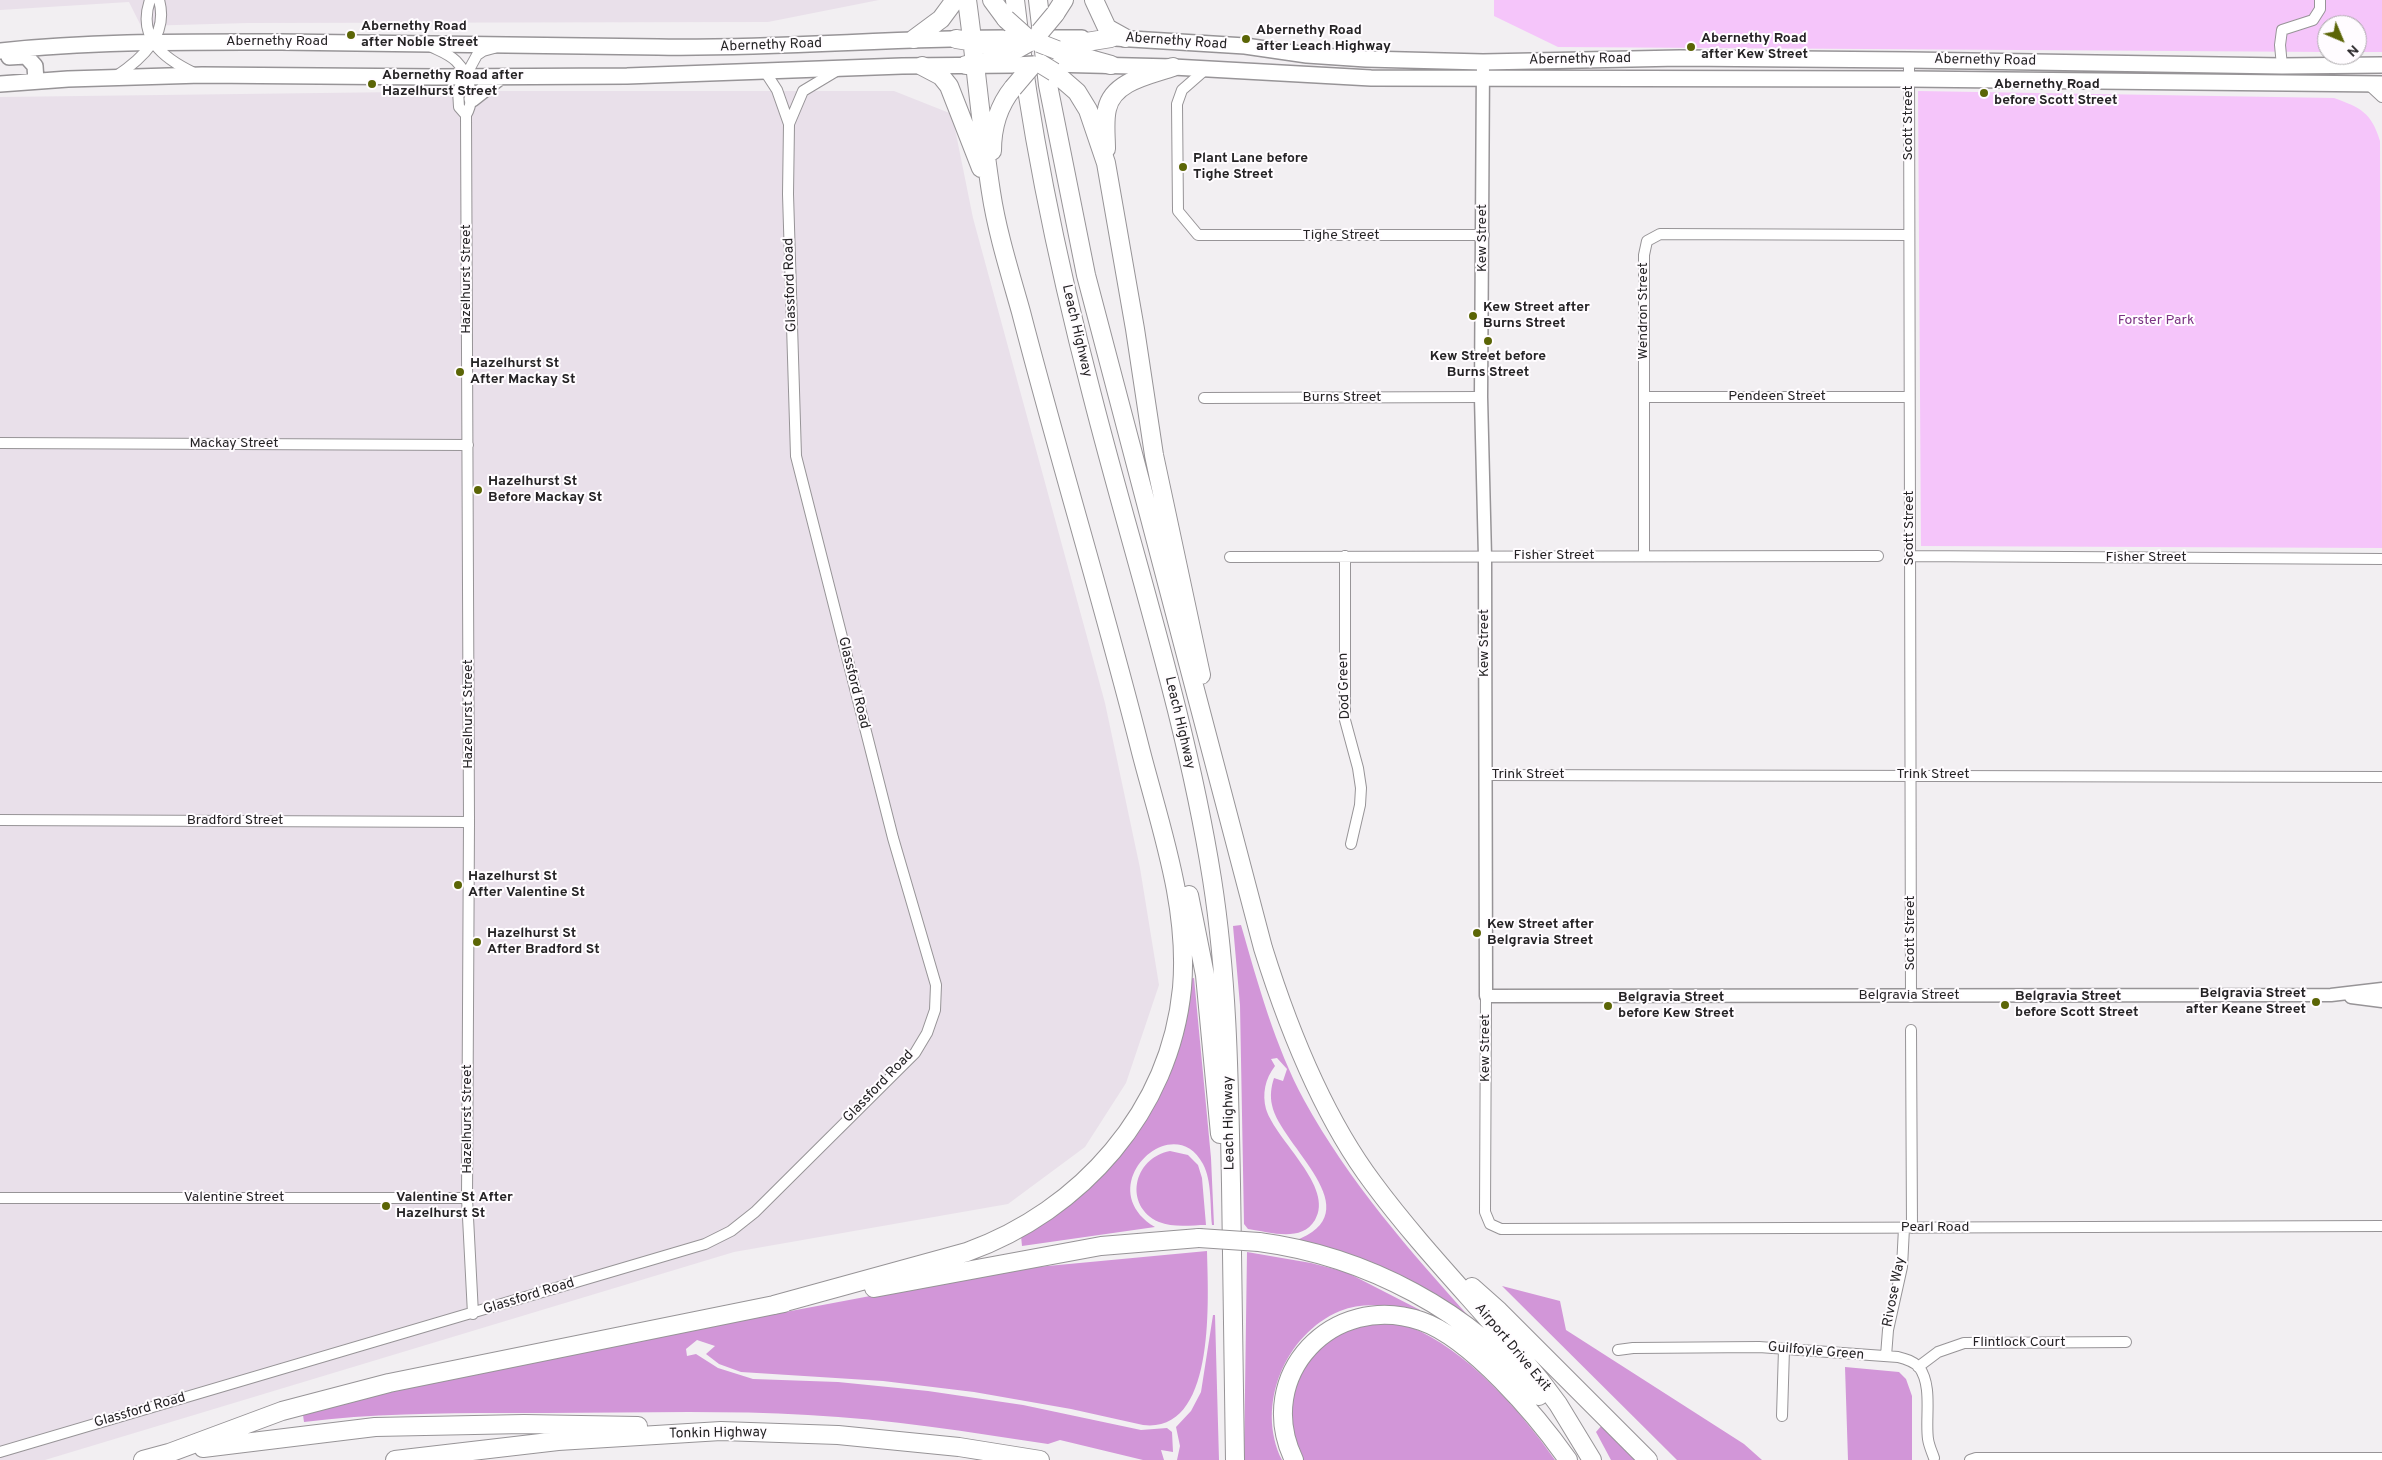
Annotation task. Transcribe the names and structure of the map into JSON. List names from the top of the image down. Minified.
{"streets":{"highway":["Leach Highway","Airport Drive Exit","Tonkin Highway"],"main road":["Abernethy Road"],"street":["Scott Street","Tighe Street","Kew Street","Hazelhurst Street","Glassford Road","Wendron Street","Pendeen Street","Burns Street","Mackay Street","Fisher Street","Dod Green","Trink Street","Bradford Street","Belgravia Street","Valentine Street","Pearl Road","Rivose Way","Flintlock Court","Guilfoyle Green"]},"crossings":[["Abernethy Road","Scott Street"],["Abernethy Road","Tighe Street"],["Abernethy Road","Kew Street"],["Abernethy Road","Hazelhurst Street"],["Abernethy Road","Glassford Road"],["Scott Street","Wendron Street"],["Scott Street","Pendeen Street"],["Scott Street","Fisher Street"],["Scott Street","Trink Street"],["Scott Street","Belgravia Street"],["Tighe Street","Kew Street"],["Kew Street","Burns Street"],["Kew Street","Fisher Street"],["Kew Street","Trink Street"],["Kew Street","Belgravia Street"],["Kew Street","Pearl Road"],["Hazelhurst Street","Glassford Road"],["Hazelhurst Street","Mackay Street"],["Hazelhurst Street","Bradford Street"],["Hazelhurst Street","Valentine Street"],["Wendron Street","Pendeen Street"],["Wendron Street","Fisher Street"],["Leach Highway","Airport Drive Exit"],["Fisher Street","Dod Green"],["Pearl Road","Rivose Way"],["Rivose Way","Guilfoyle Green"],["Flintlock Court","Guilfoyle Green"]],"parks":["Forster Park"],"places":["Abernethy Road after Noble Street","Abernethy Road after Leach Highway","Abernethy Road after Kew Street","Abernethy Road after Hazelhurst Street","Abernethy Road before Scott Street","Plant Lane before Tighe Street","Kew Street after Burns Street","Kew Street before Burns Street","Hazelhurst St After Mackay St","Hazelhurst St Before Mackay St","Hazelhurst St After Valentine St","Kew Street after Belgravia Street","Hazelhurst St After Bradford St","Belgravia Street after Keane Street","Belgravia Street before Scott Street","Belgravia Street before Kew Street","Valentine St After Hazelhurst St"],"north":"bottom right"}
